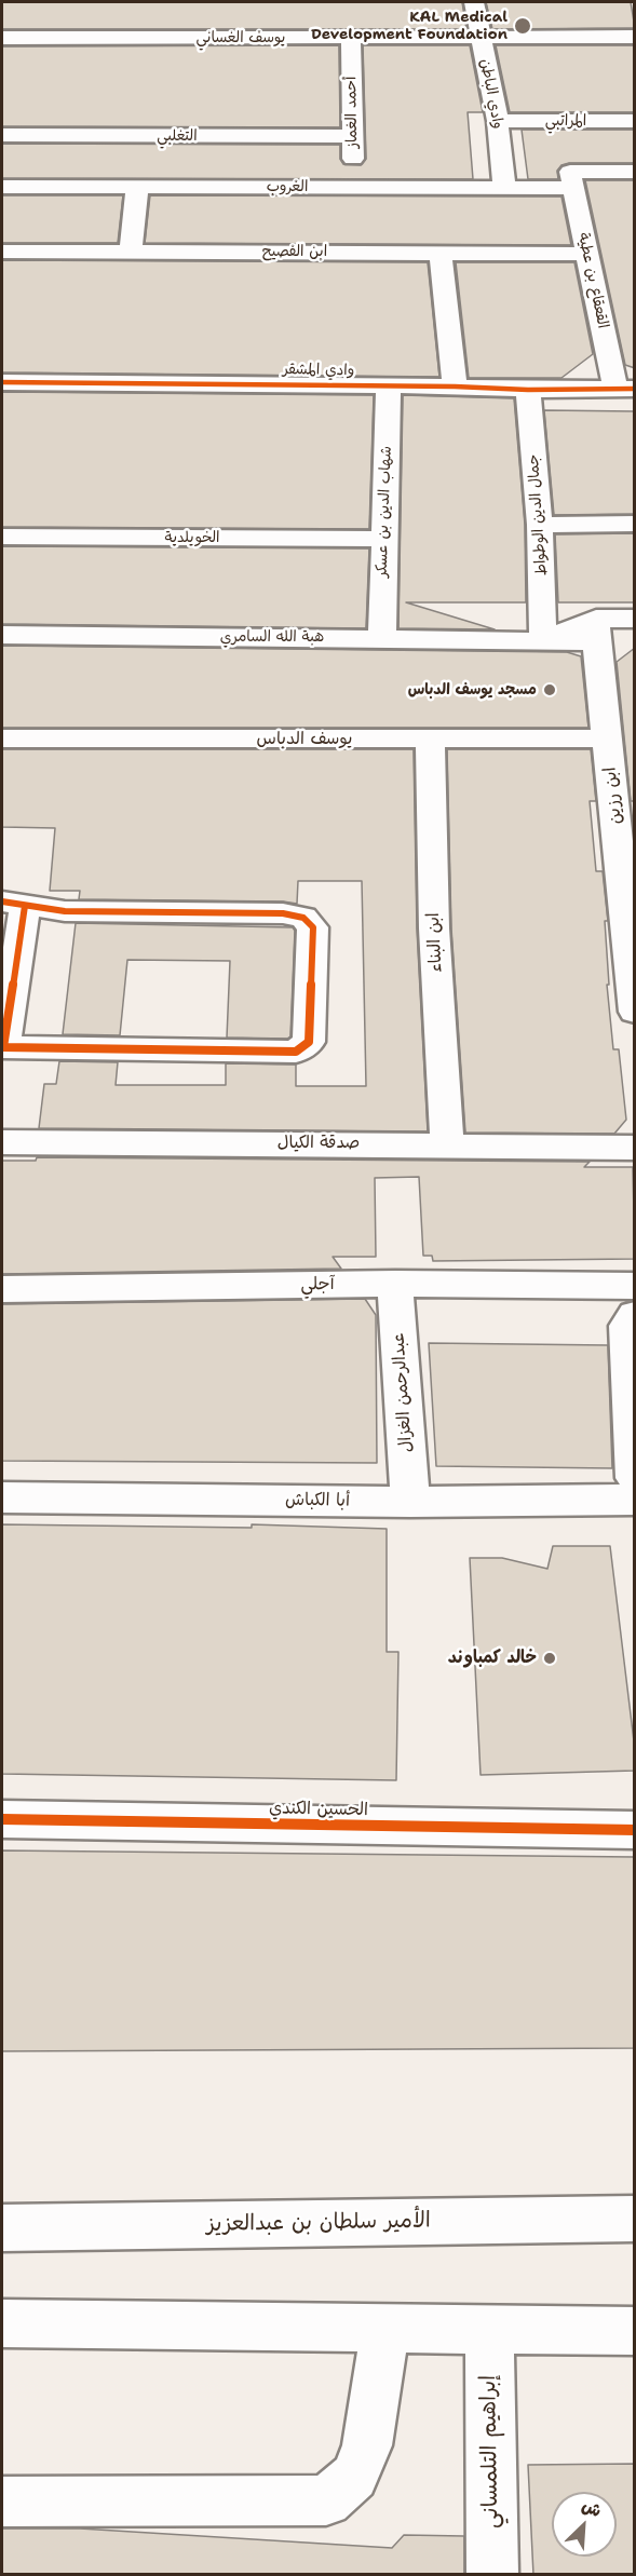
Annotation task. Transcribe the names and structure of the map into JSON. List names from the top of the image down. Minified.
{"streets":{"street":["يوسف الغساني","وادي الباطن","أحمد الغماز","المراتبي","التغلبي","الغروب","ابن الفصيح","القعقاع بن عطية","وادي المشقر","شهاب الدين بن عسكر","جمال الدين الوطواط","الخويلدية","هبة الله السامري","يوسف الدباس","ابن رزين","ابن البناء","صدقة الكيال","آجلي","عبدالرحمن الغزال","أبا الكباش","الحسين الكندي","الأمير سلطان بن عبدالعزيز","إبراهيم التلمساني"]},"crossings":[["يوسف الغساني","وادي الباطن"],["يوسف الغساني","أحمد الغماز"],["وادي الباطن","المراتبي"],["وادي الباطن","الغروب"],["أحمد الغماز","التغلبي"],["أحمد الغماز","الغروب"],["الغروب","القعقاع بن عطية"],["ابن الفصيح","القعقاع بن عطية"],["القعقاع بن عطية","وادي المشقر"],["وادي المشقر","شهاب الدين بن عسكر"],["وادي المشقر","جمال الدين الوطواط"],["شهاب الدين بن عسكر","الخويلدية"],["شهاب الدين بن عسكر","هبة الله السامري"],["جمال الدين الوطواط","هبة الله السامري"],["هبة الله السامري","ابن رزين"],["يوسف الدباس","ابن رزين"],["يوسف الدباس","ابن البناء"],["ابن البناء","صدقة الكيال"],["آجلي","عبدالرحمن الغزال"],["عبدالرحمن الغزال","أبا الكباش"]],"places":["KAL Medical Development Foundation","مسجد يوسف الدباس","خالد كمباوند"],"north":"top right"}
